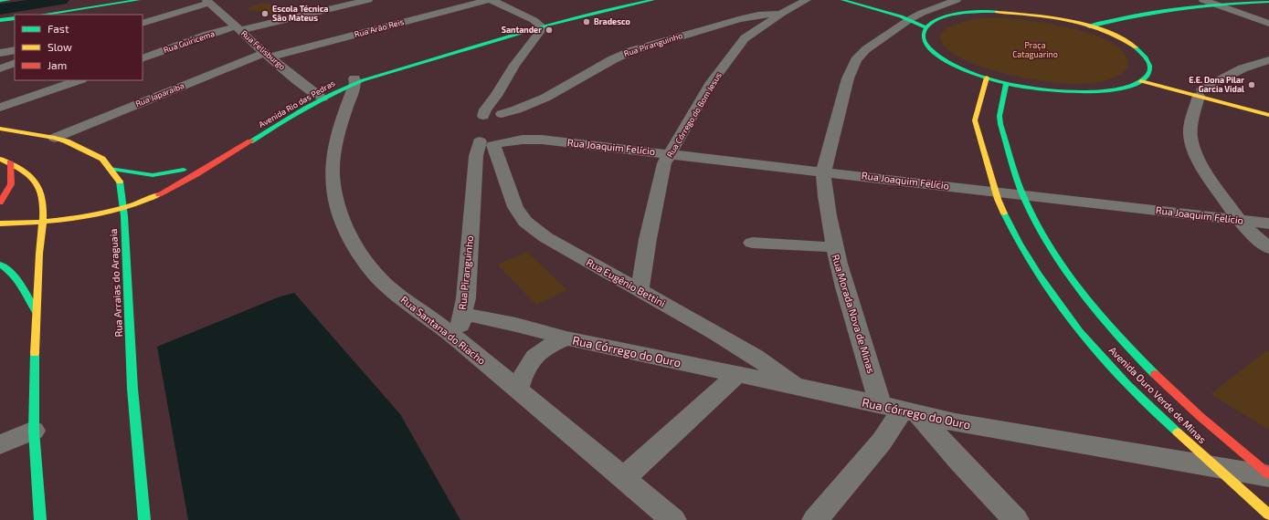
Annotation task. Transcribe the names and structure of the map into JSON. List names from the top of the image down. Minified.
{"streets":{"main road":["Avenida Rio das Pedras","Rua Arraias do Araguaia","Avenida Ouro Verde de Minas"],"street":["Rua Arão Reis","Rua Guiricema","Rua Piranguinho","Rua Felisburgo","Rua Japaraiba","Rua Córrego do Bom Jesus","Rua Joaquim Felício","Rua Eugênio Bettini","Rua Morada Nova de Minas","Rua Santana do Riacho","Rua Córrego do Ouro"]},"crossings":[["Rua Arão Reis","Rua Felisburgo"],["Rua Arão Reis","Rua Japaraiba"],["Rua Guiricema","Rua Felisburgo"],["Rua Piranguinho","Rua Córrego do Bom Jesus"],["Rua Piranguinho","Rua Joaquim Felício"],["Rua Piranguinho","Rua Eugênio Bettini"],["Rua Piranguinho","Rua Santana do Riacho"],["Rua Piranguinho","Rua Córrego do Ouro"],["Rua Felisburgo","Rua Japaraiba"],["Rua Felisburgo","Avenida Rio das Pedras"],["Rua Japaraiba","Rua Arraias do Araguaia"],["Avenida Rio das Pedras","Rua Arraias do Araguaia"],["Avenida Rio das Pedras","Rua Santana do Riacho"],["Rua Córrego do Bom Jesus","Rua Joaquim Felício"],["Rua Córrego do Bom Jesus","Rua Eugênio Bettini"],["Rua Joaquim Felício","Rua Eugênio Bettini"],["Rua Joaquim Felício","Rua Morada Nova de Minas"],["Rua Joaquim Felício","Avenida Ouro Verde de Minas"],["Rua Eugênio Bettini","Rua Córrego do Ouro"],["Rua Morada Nova de Minas","Rua Córrego do Ouro"],["Rua Santana do Riacho","Rua Córrego do Ouro"],["Rua Córrego do Ouro","Avenida Ouro Verde de Minas"]],"parks":["Praça Cataguarino"],"places":["Escola Técnica São Mateus","Bradesco","Santander","E.E. Dona Pilar Garcia Vidal"],"legend":["Fast","Slow","Jam"]}
